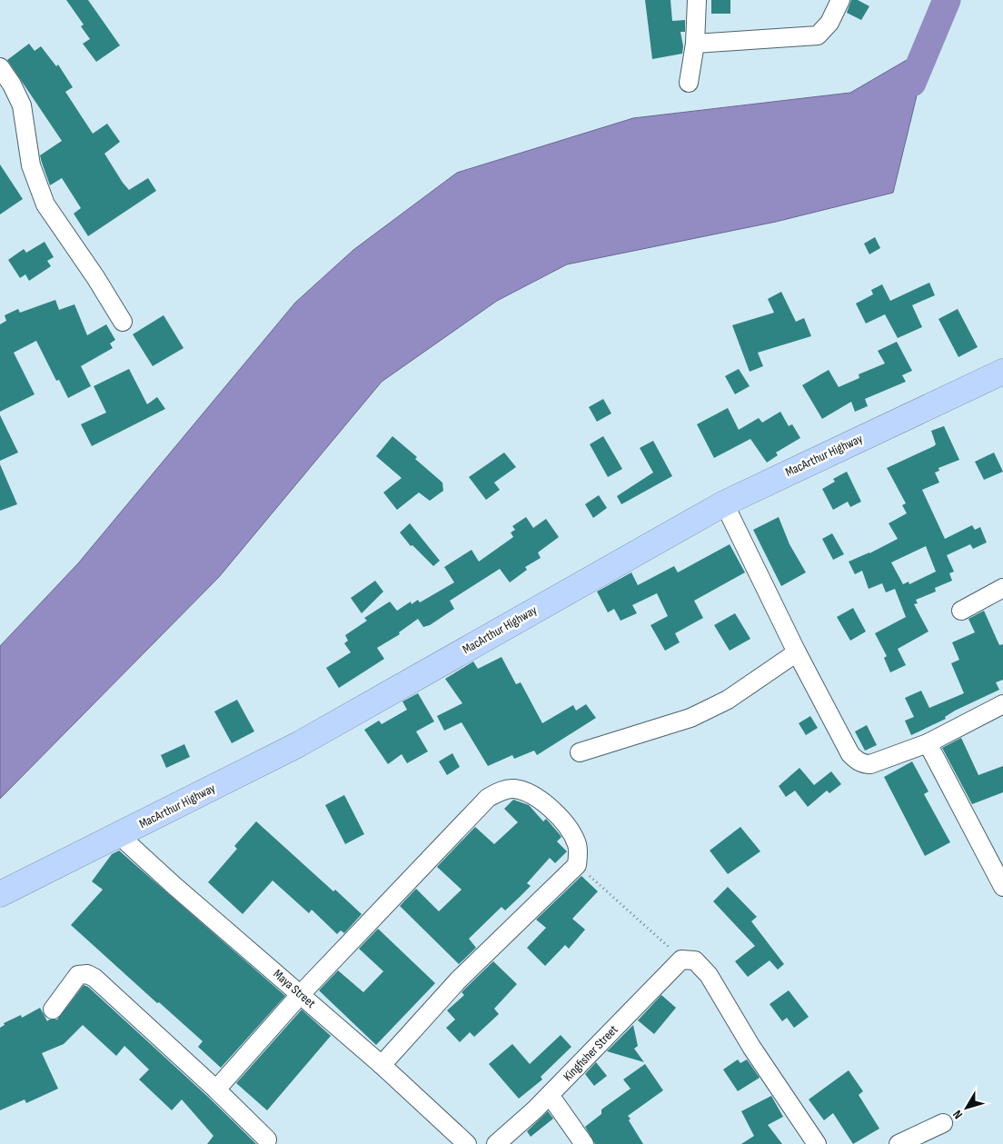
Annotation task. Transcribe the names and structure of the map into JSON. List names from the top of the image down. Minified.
{"streets":{"highway":["MacArthur Highway"],"street":["Maya Street","Kingfisher Street"]},"crossings":[["MacArthur Highway","Maya Street"]],"north":"bottom left"}
